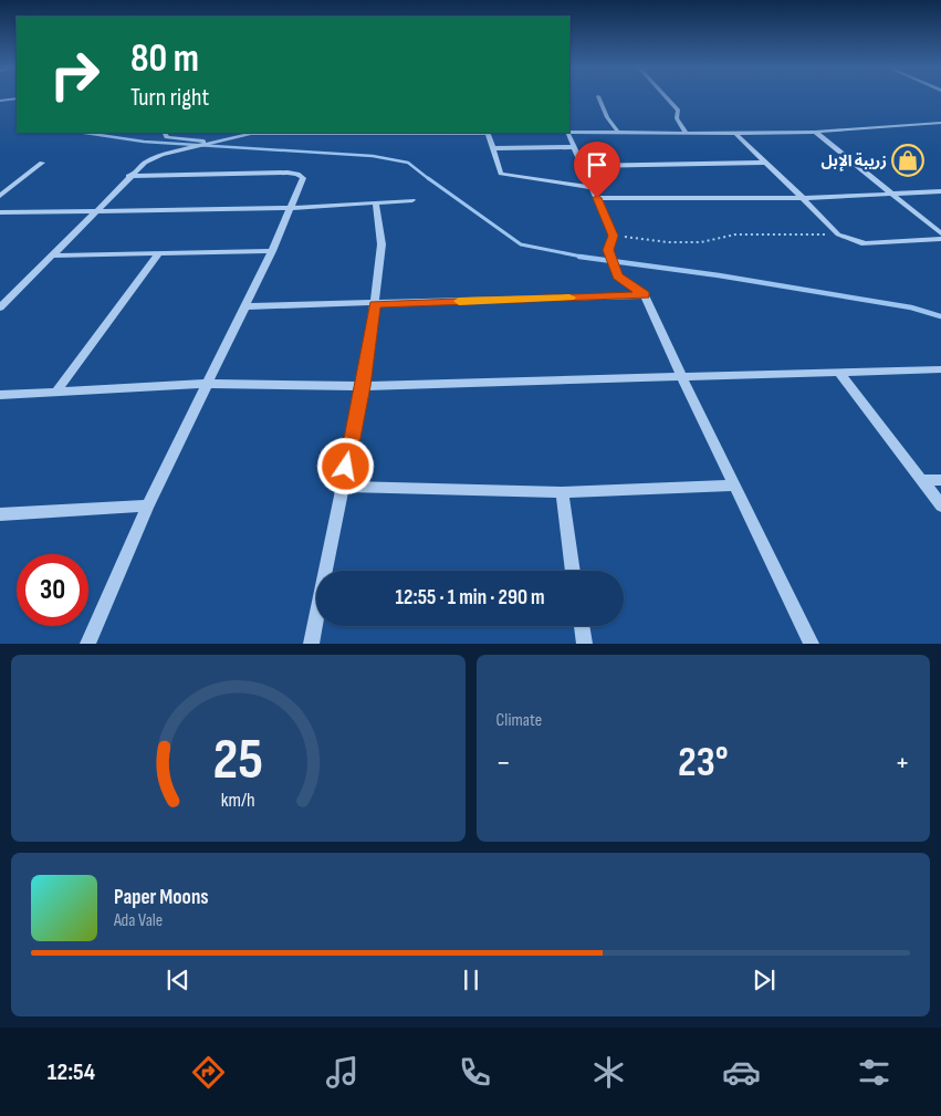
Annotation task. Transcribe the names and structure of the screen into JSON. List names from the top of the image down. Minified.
{"places":{"shop":["زريبة الإبل"]},"page":{"turn":["80 m","Turn right"],"limit":"30","trip":"12:55 · 1 min · 290 m","tile":"Climate","heat":["−","23°","+"],"song":["Paper Moons","Ada Vale"],"tabs":"12:54","gauge":["25","km/h"]}}
